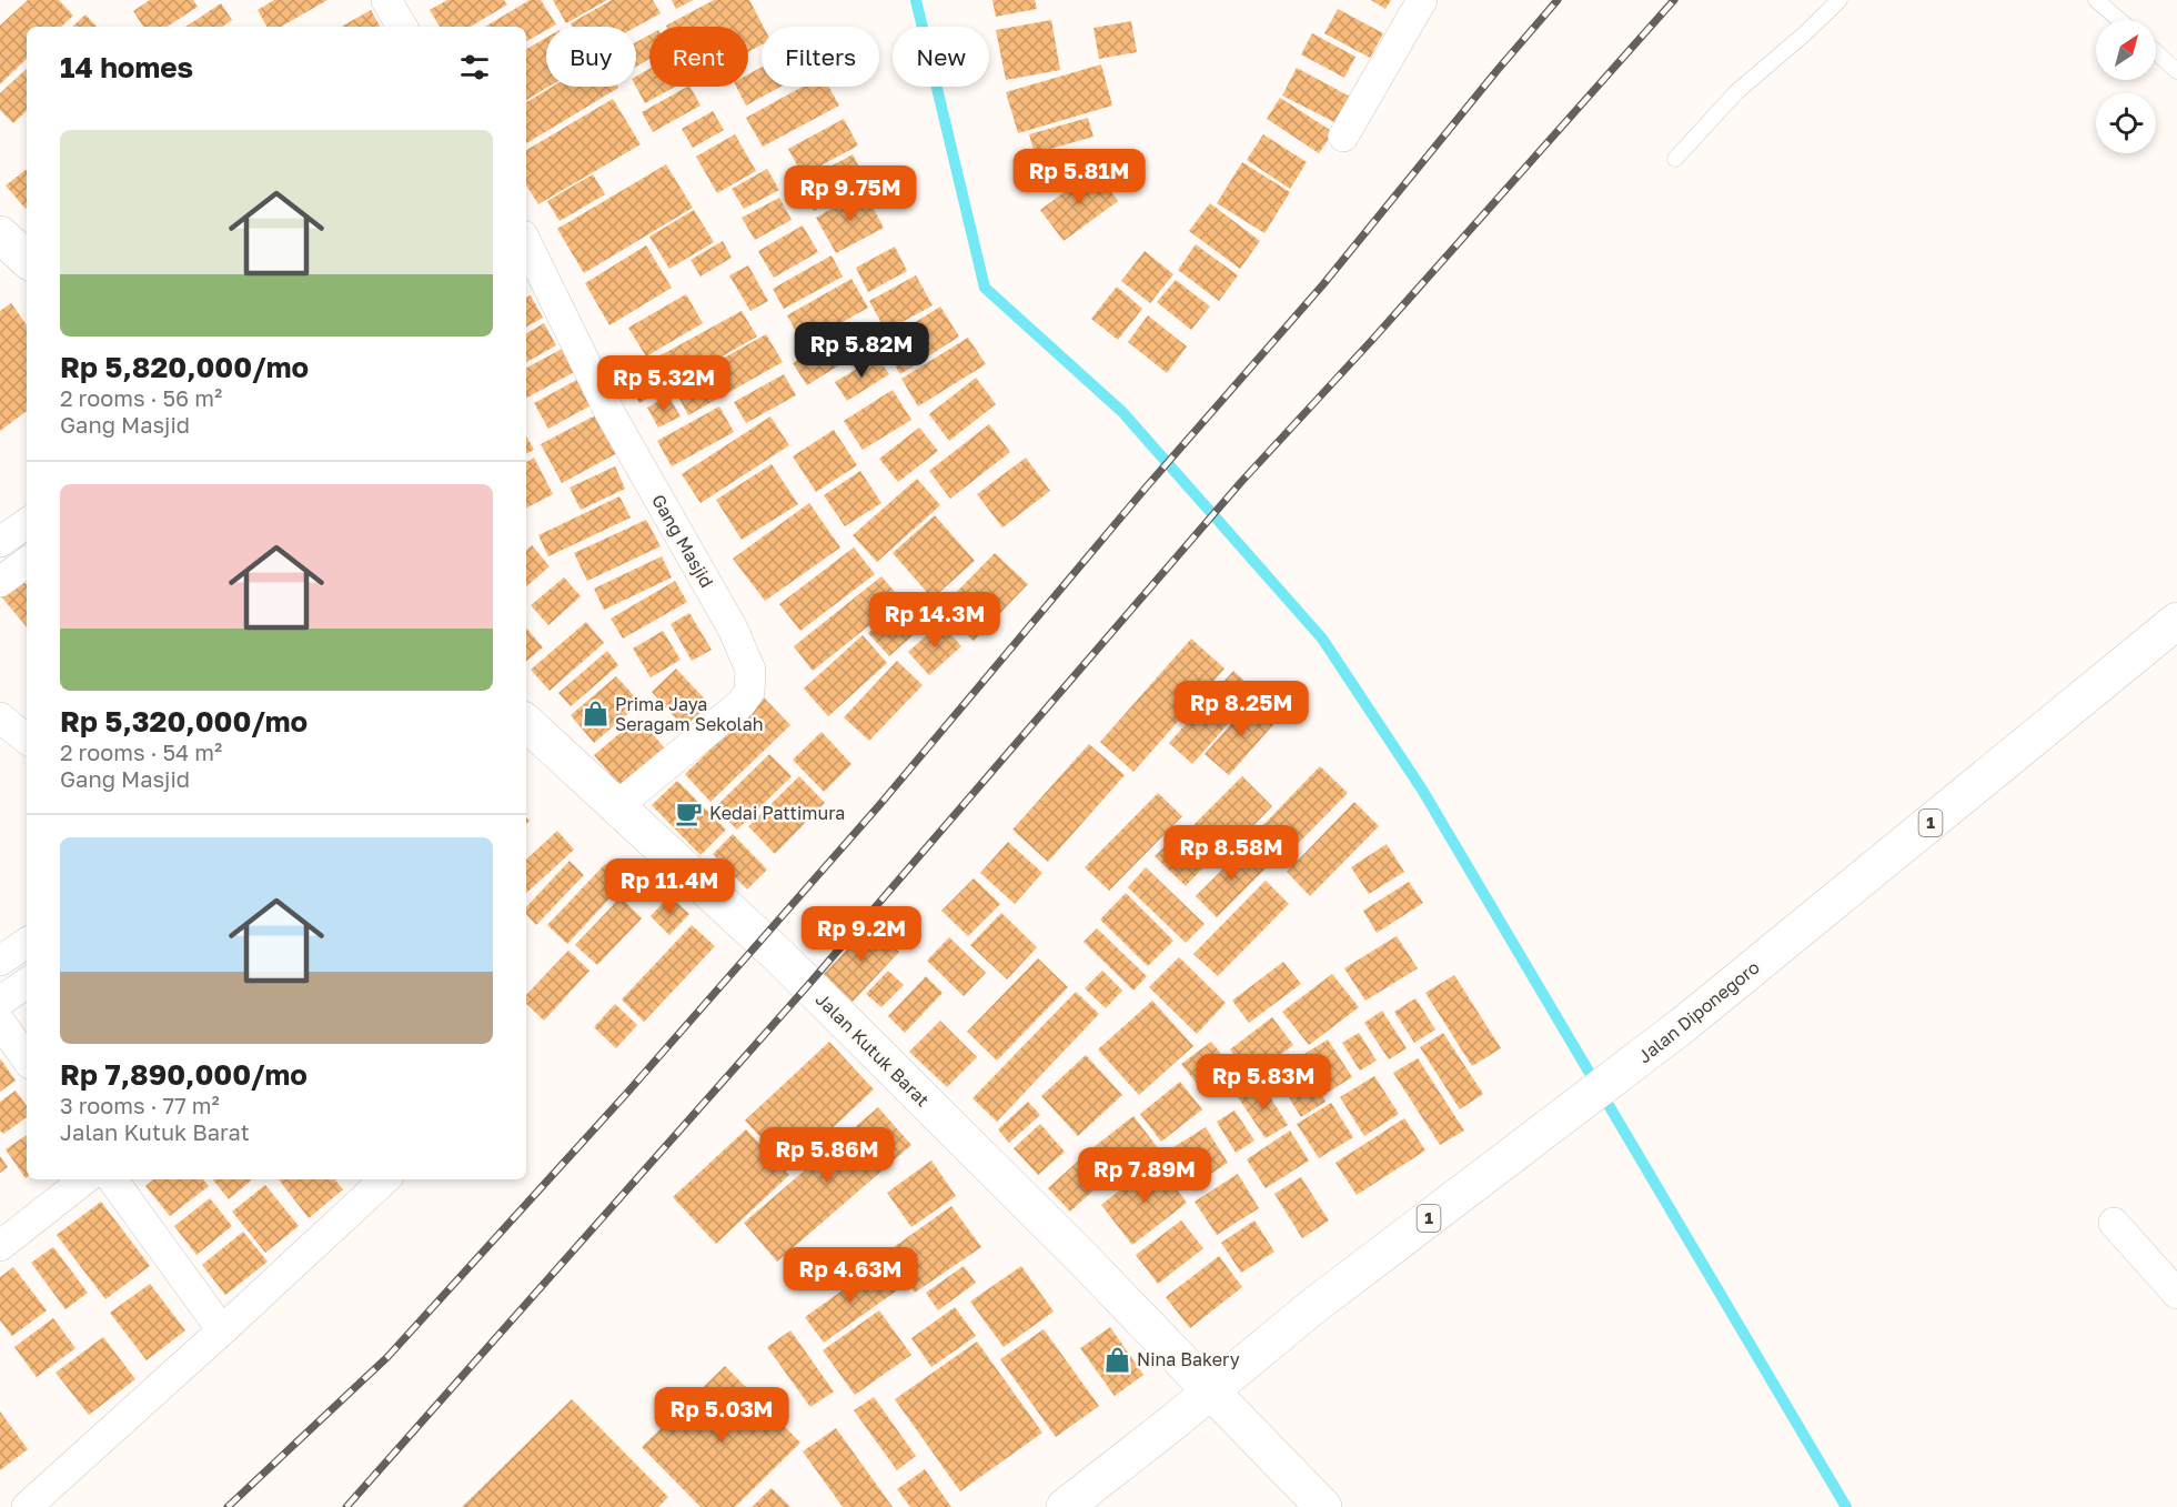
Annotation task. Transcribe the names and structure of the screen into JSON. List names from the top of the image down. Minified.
{"streets":{"main road":["1","Jalan Diponegoro","Jalan Kutuk Barat"],"street":["Gang Masjid"]},"crossings":[["Gang Masjid","Jalan Kutuk Barat"],["1","Jalan Diponegoro"],["1","Jalan Kutuk Barat"],["Jalan Diponegoro","Jalan Kutuk Barat"]],"places":{"shop":["Prima Jaya Seragam Sekolah","Nina Bakery"],"cafe":["Kedai Pattimura"]},"north":"top right","page":{"chip":["Buy","Rent","Filters","New"],"heading":"14 homes","list":[{"name":"Rp 5,820,000/mo","note":"2 rooms · 56 m² · Gang Masjid"},{"name":"Rp 5,320,000/mo","note":"2 rooms · 54 m² · Gang Masjid"},{"name":"Rp 7,890,000/mo","note":"3 rooms · 77 m² · Jalan Kutuk Barat"}],"price":["Rp 5.81M","Rp 9.75M","Rp 5.82M","Rp 5.32M","Rp 14.3M","Rp 8.25M","Rp 8.58M","Rp 11.4M","Rp 9.2M","Rp 5.83M","Rp 5.86M","Rp 7.89M","Rp 4.63M","Rp 5.03M"]}}
